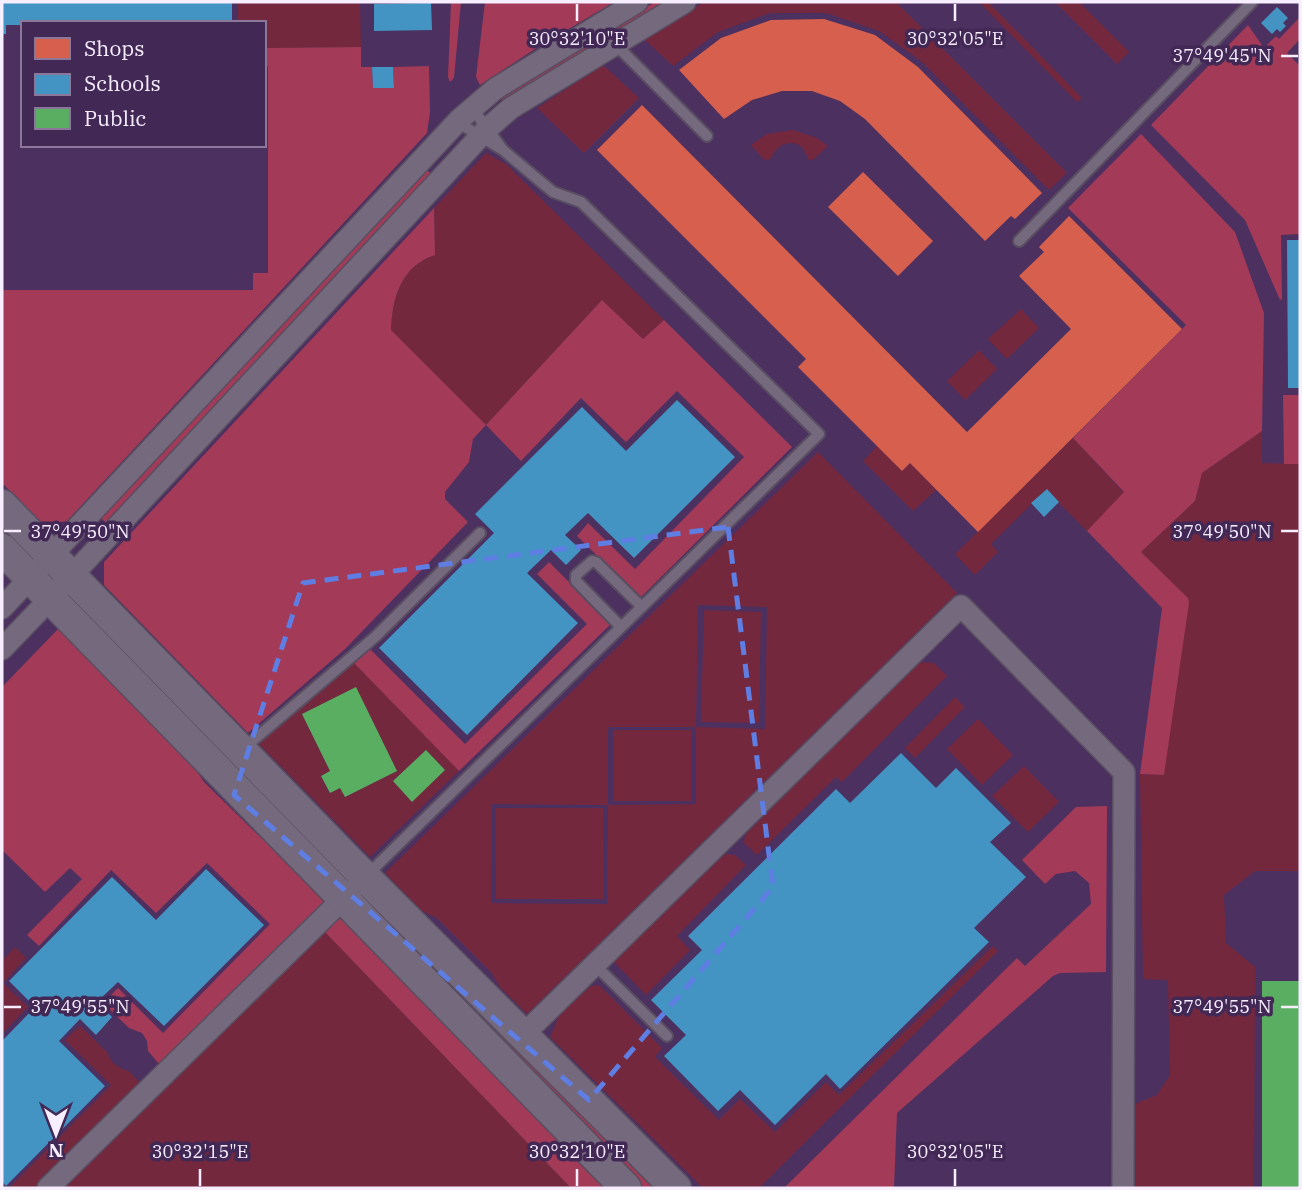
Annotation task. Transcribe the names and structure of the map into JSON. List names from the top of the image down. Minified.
{"legend":["Shops","Schools","Public"],"north":"bottom","coordinates":["30°32'10\"E","30°32'05\"E","37°49'45\"N","37°49'50\"N","37°49'55\"N","30°32'15\"E"]}
